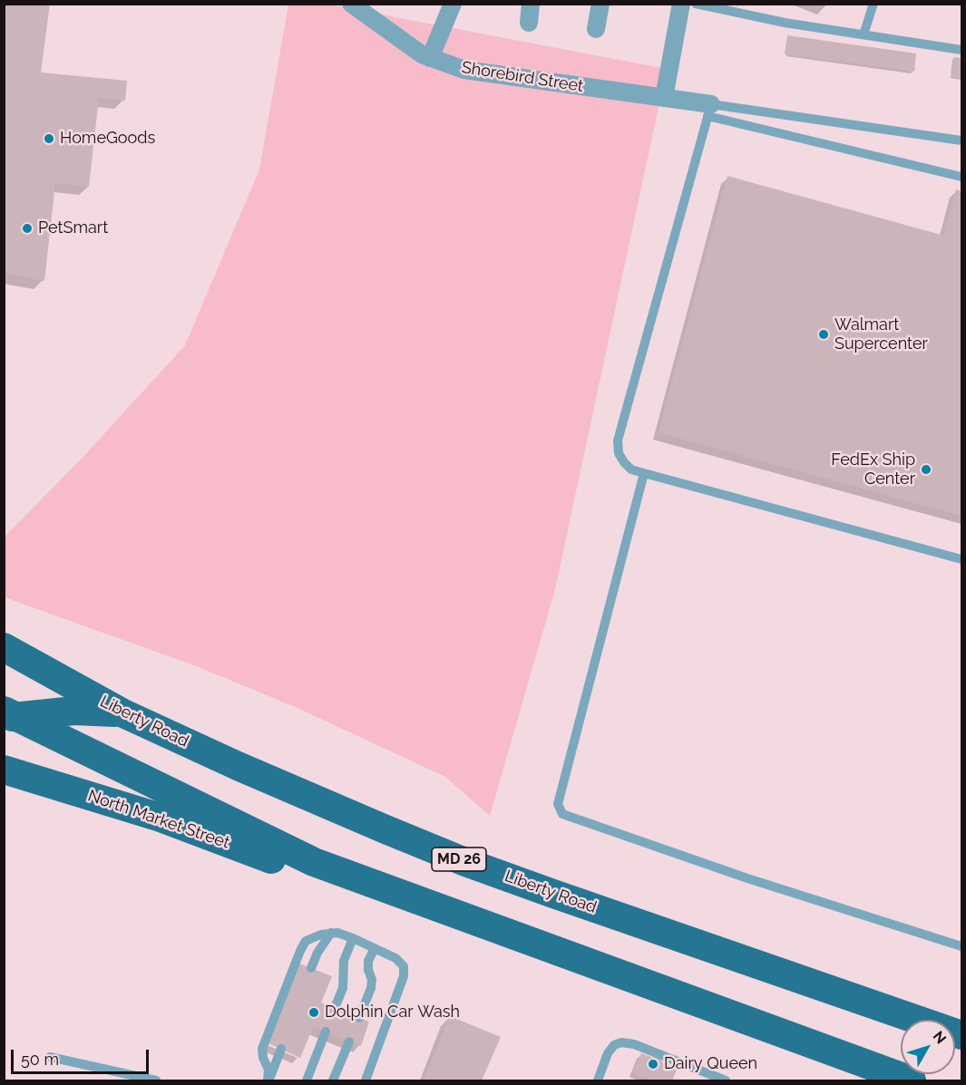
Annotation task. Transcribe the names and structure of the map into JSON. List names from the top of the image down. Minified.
{"streets":{"main road":["Liberty Road","North Market Street","MD 26"],"street":["Shorebird Street"]},"places":["HomeGoods","PetSmart","Walmart Supercenter","FedEx Ship Center","Dolphin Car Wash","Dairy Queen"],"scale_bar":"50 m","north":"top right"}
